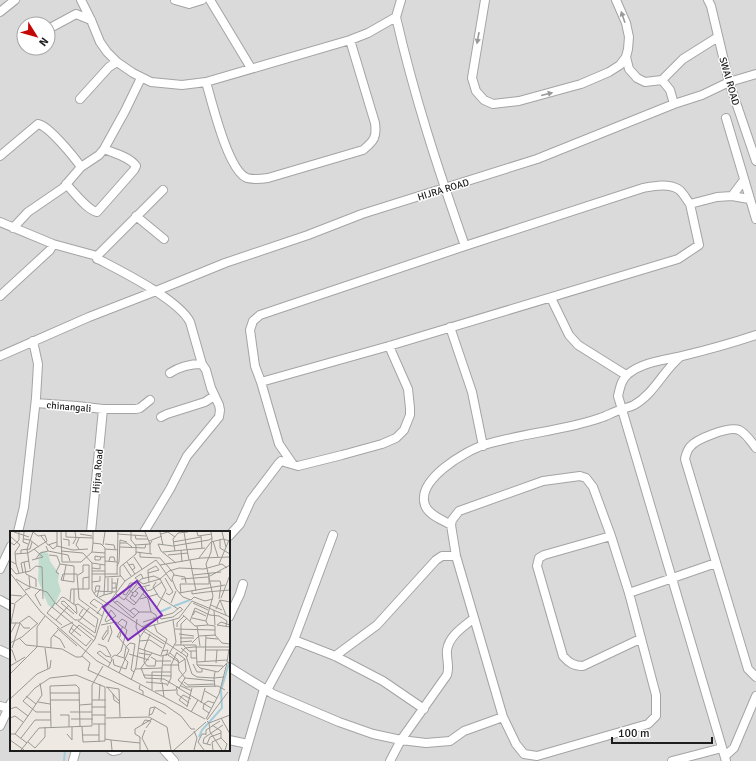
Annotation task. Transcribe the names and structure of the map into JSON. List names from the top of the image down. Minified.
{"streets":{"street":["SWAI ROAD","HIJRA ROAD","chinangali","Hijra Road"]},"crossings":[["SWAI ROAD","HIJRA ROAD"],["chinangali","Hijra Road"]],"scale_bar":"100 m","north":"bottom right"}
